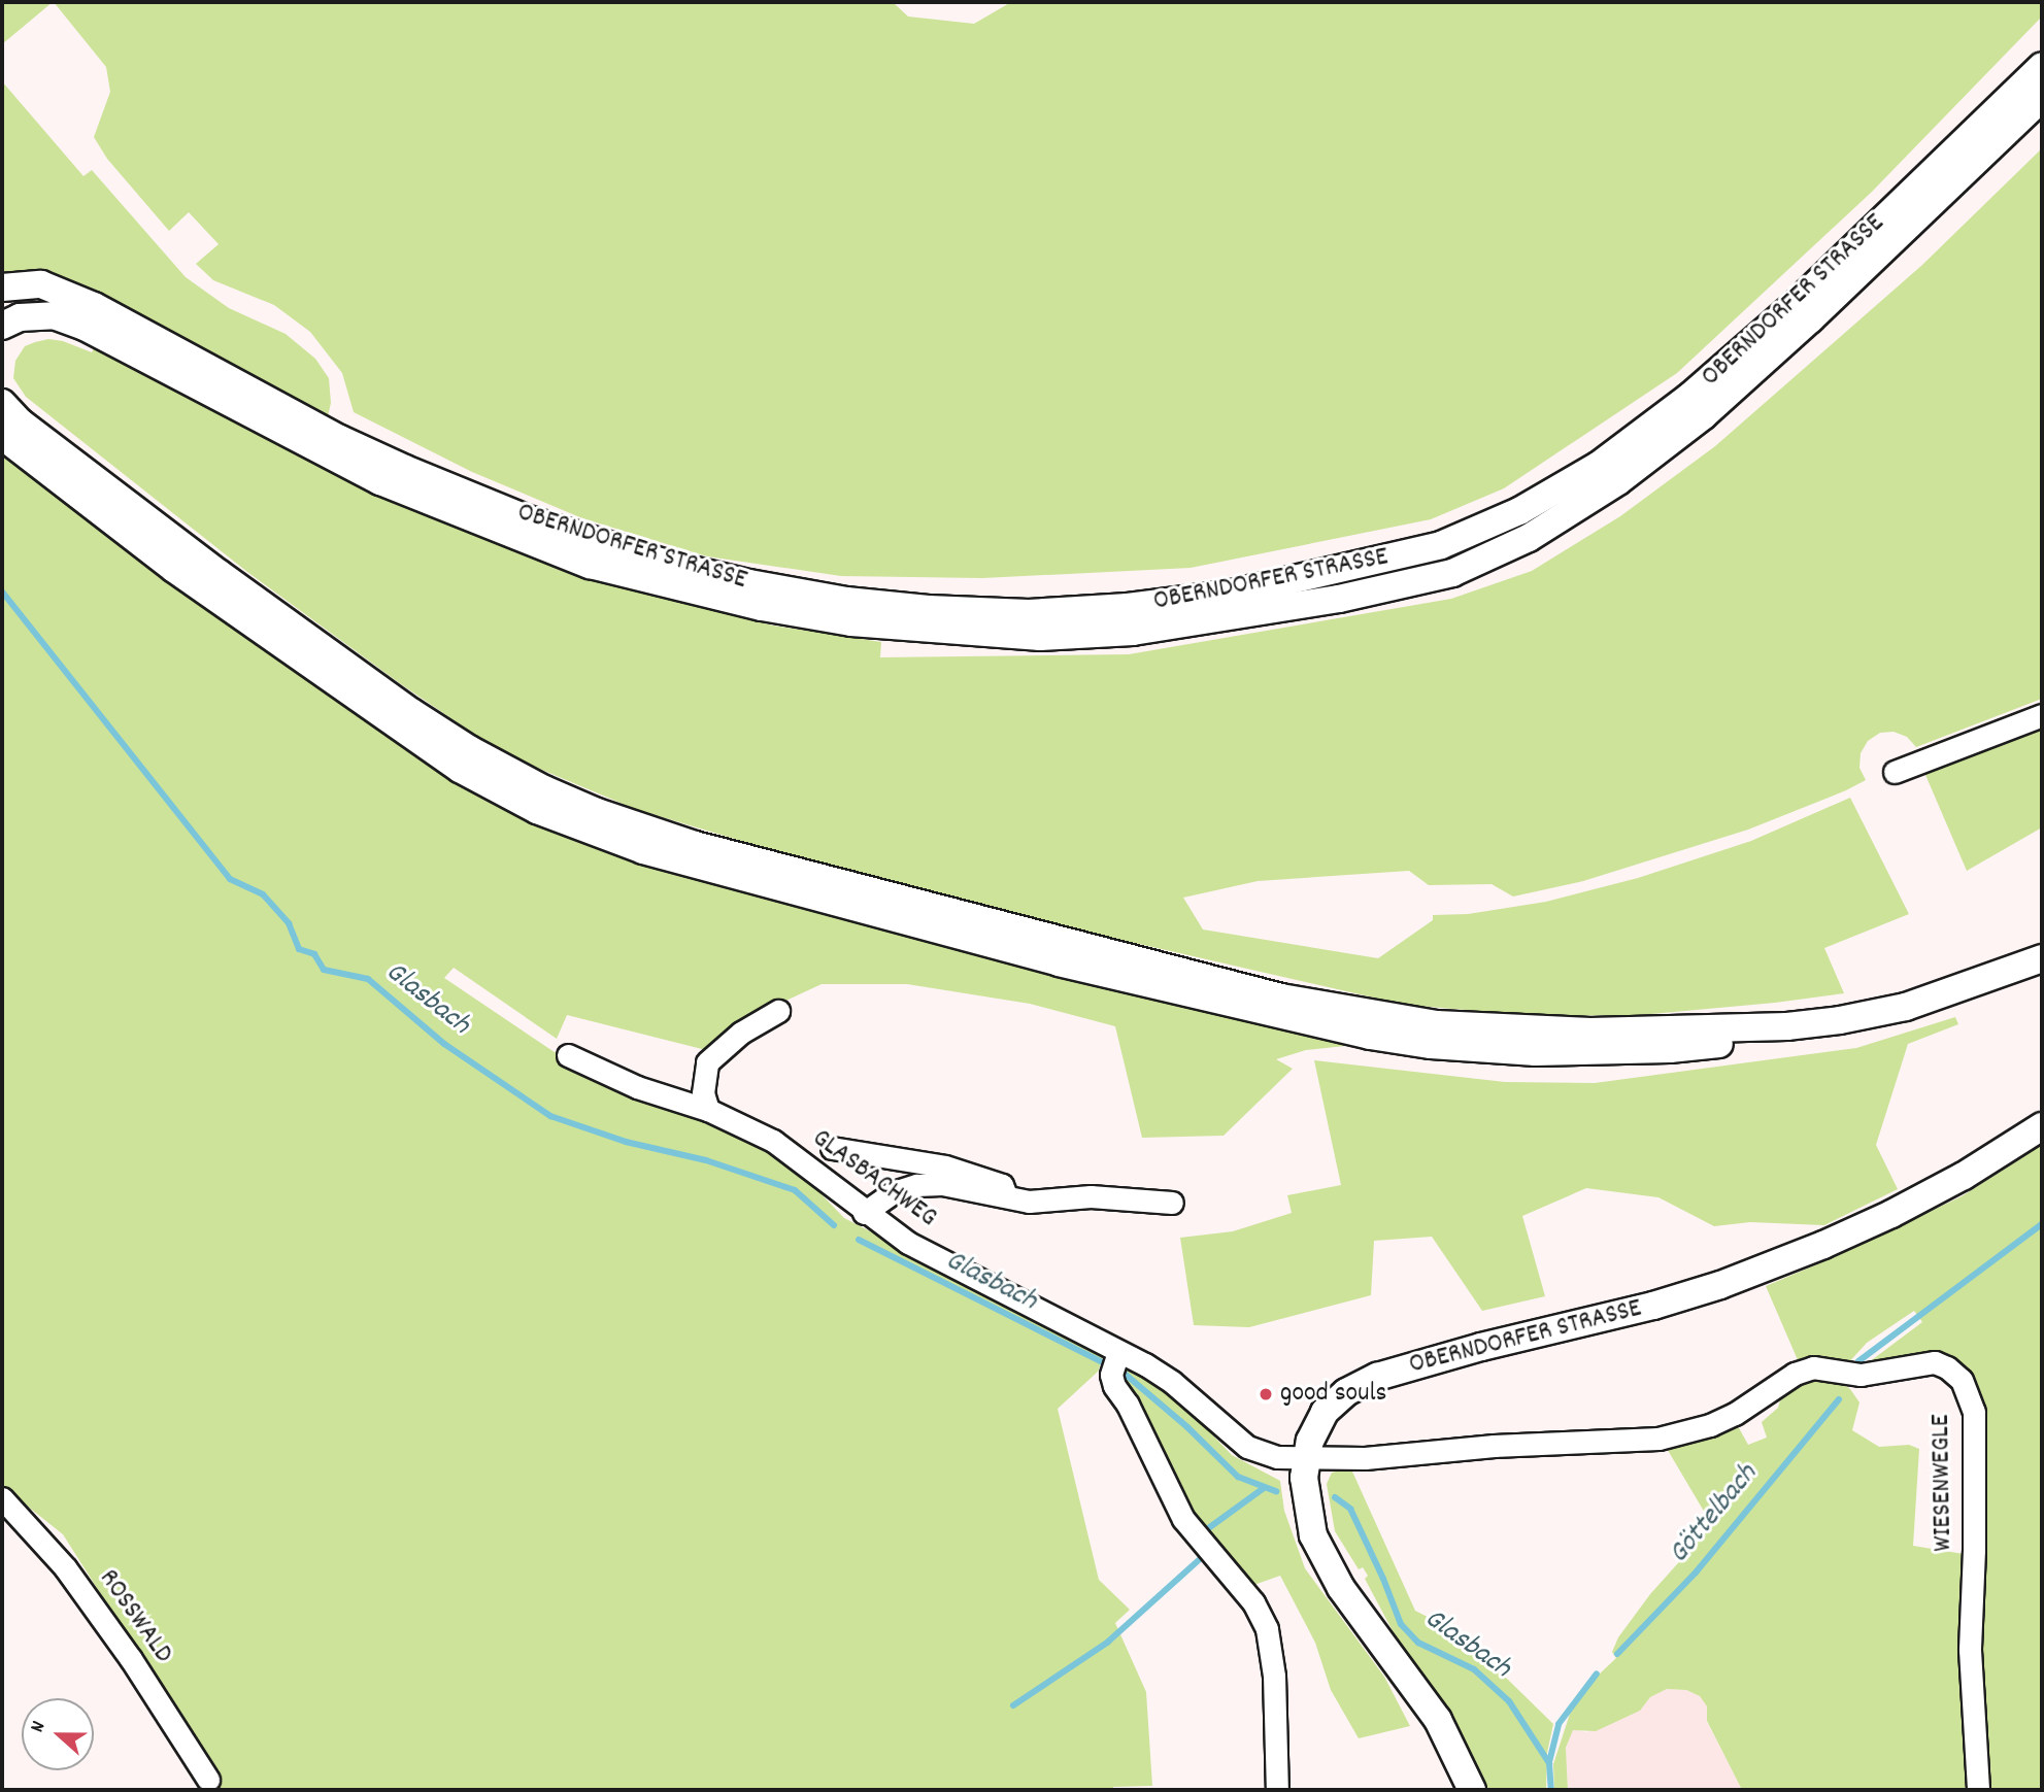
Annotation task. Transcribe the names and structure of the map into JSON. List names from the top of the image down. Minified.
{"streets":{"main road":["OBERNDORFER STRASSE"],"street":["GLASBACHWEG","WIESENWEGLE","ROSSWALD"]},"crossings":[["OBERNDORFER STRASSE","GLASBACHWEG"],["OBERNDORFER STRASSE","WIESENWEGLE"],["GLASBACHWEG","WIESENWEGLE"]],"water":["Glasbach","Göttelbach"],"places":["good souls"],"north":"left"}
